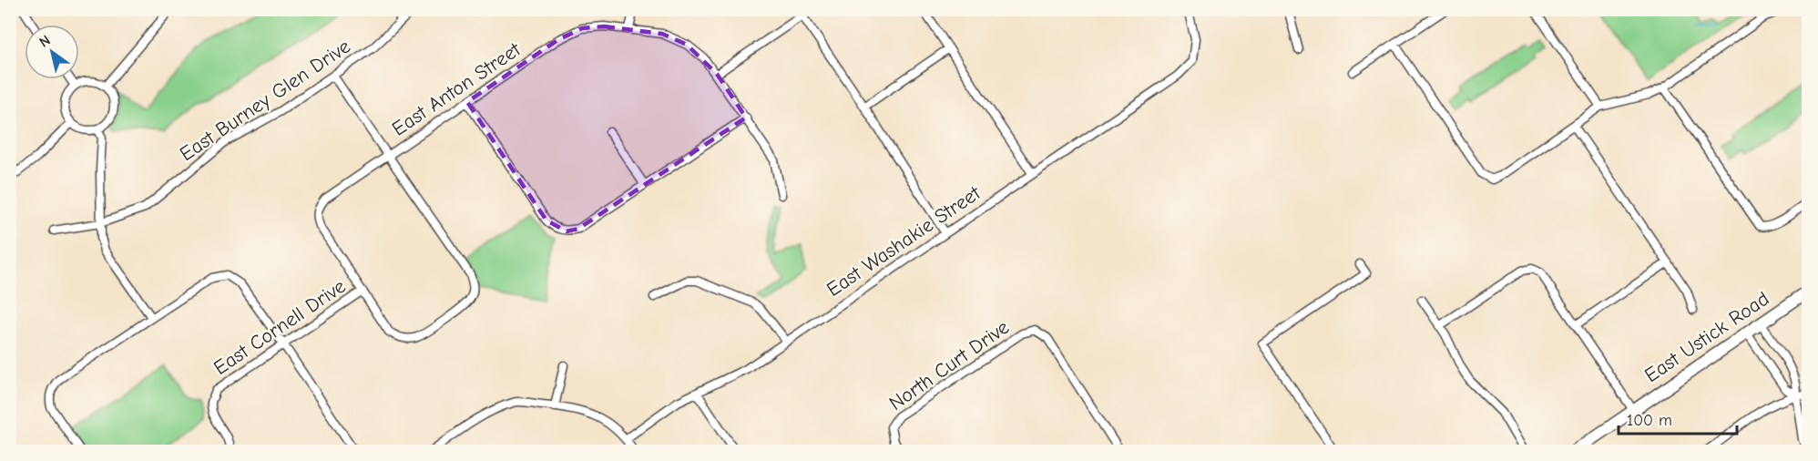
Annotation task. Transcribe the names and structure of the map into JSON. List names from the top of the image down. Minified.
{"streets":{"main road":["East Ustick Road"],"street":["East Anton Street","East Burney Glen Drive","East Washakie Street","East Cornell Drive","North Curt Drive"]},"crossings":[["East Anton Street","East Cornell Drive"]],"scale_bar":"100 m","north":"top left"}
